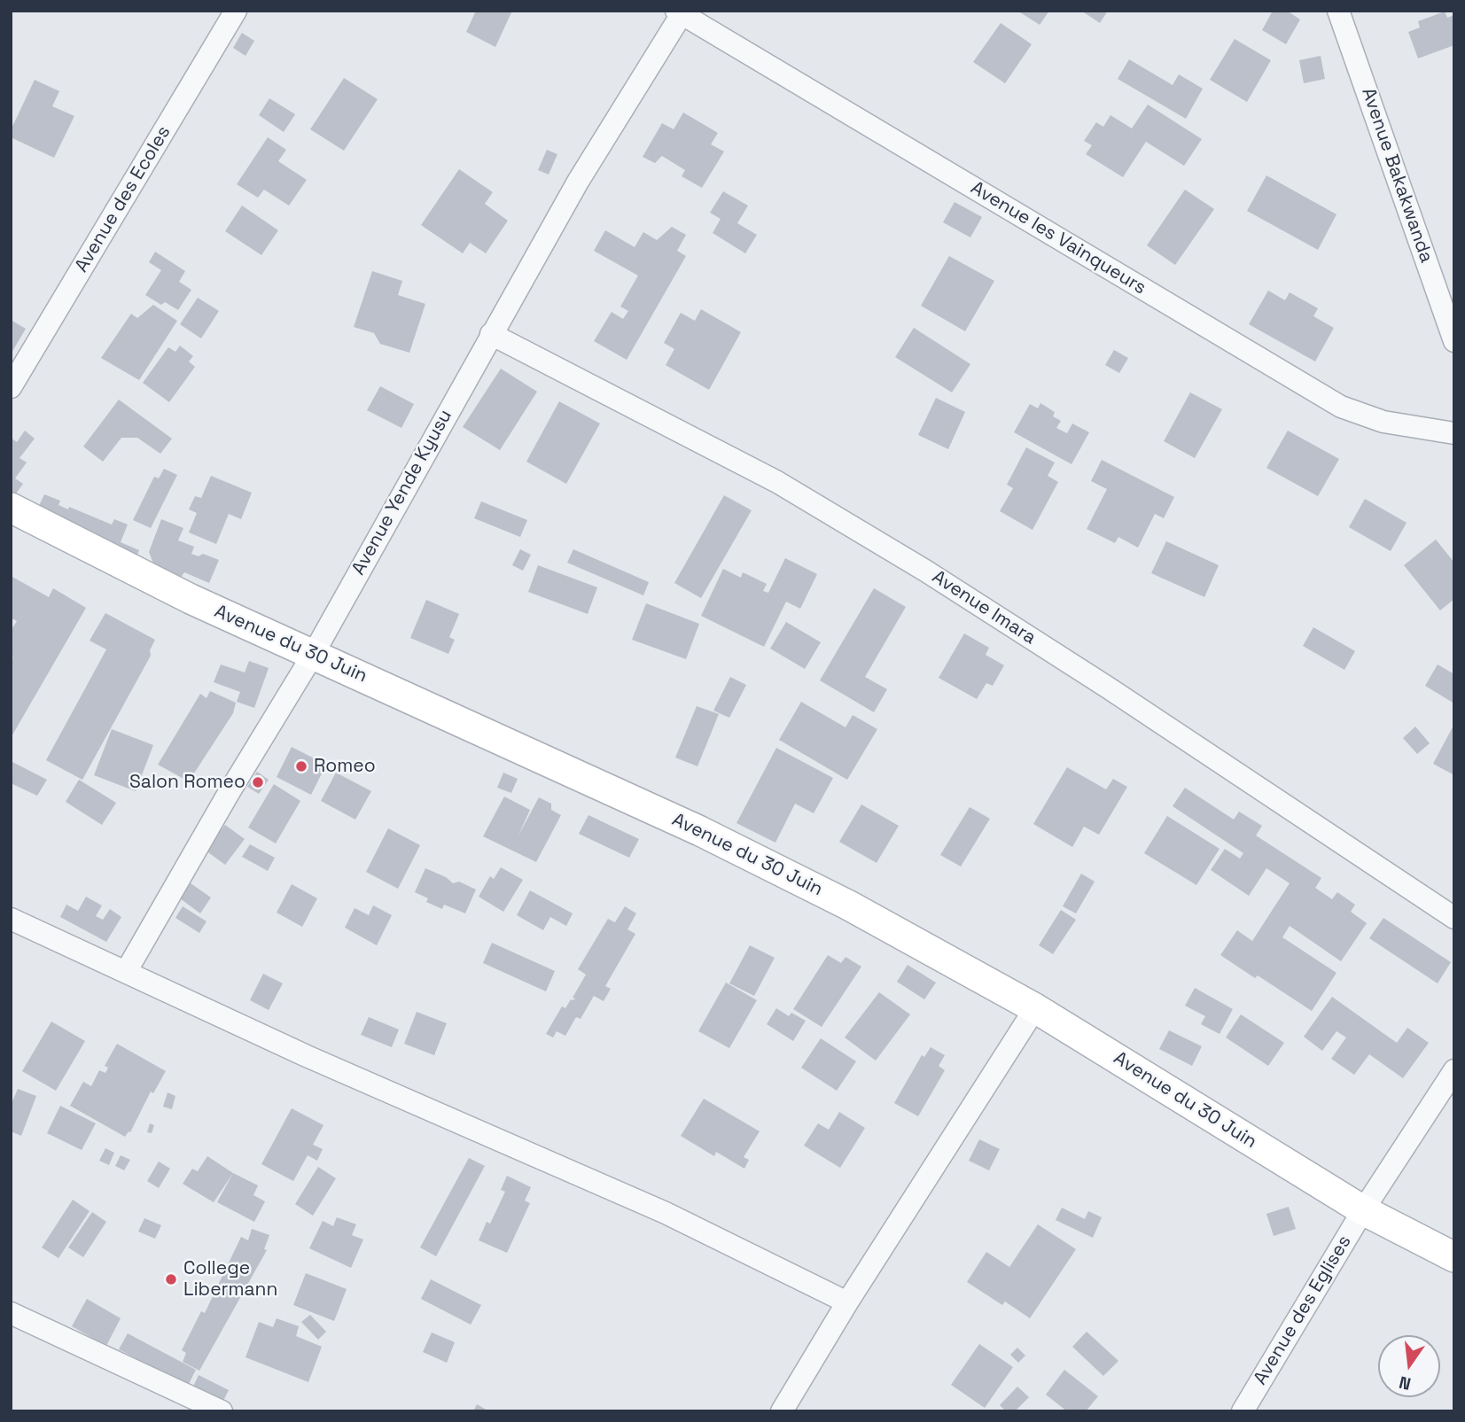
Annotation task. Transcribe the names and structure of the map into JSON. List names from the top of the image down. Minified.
{"streets":{"street":["Avenue Bakakwanda","Avenue des Ecoles","Avenue les Vainqueurs","Avenue Yende Kyusu","Avenue Imara","Avenue du 30 Juin","Avenue des Eglises"]},"crossings":[["Avenue les Vainqueurs","Avenue Yende Kyusu"],["Avenue Yende Kyusu","Avenue Imara"],["Avenue Yende Kyusu","Avenue du 30 Juin"],["Avenue du 30 Juin","Avenue des Eglises"]],"places":["Romeo","Salon Romeo","College Libermann"],"north":"bottom"}
